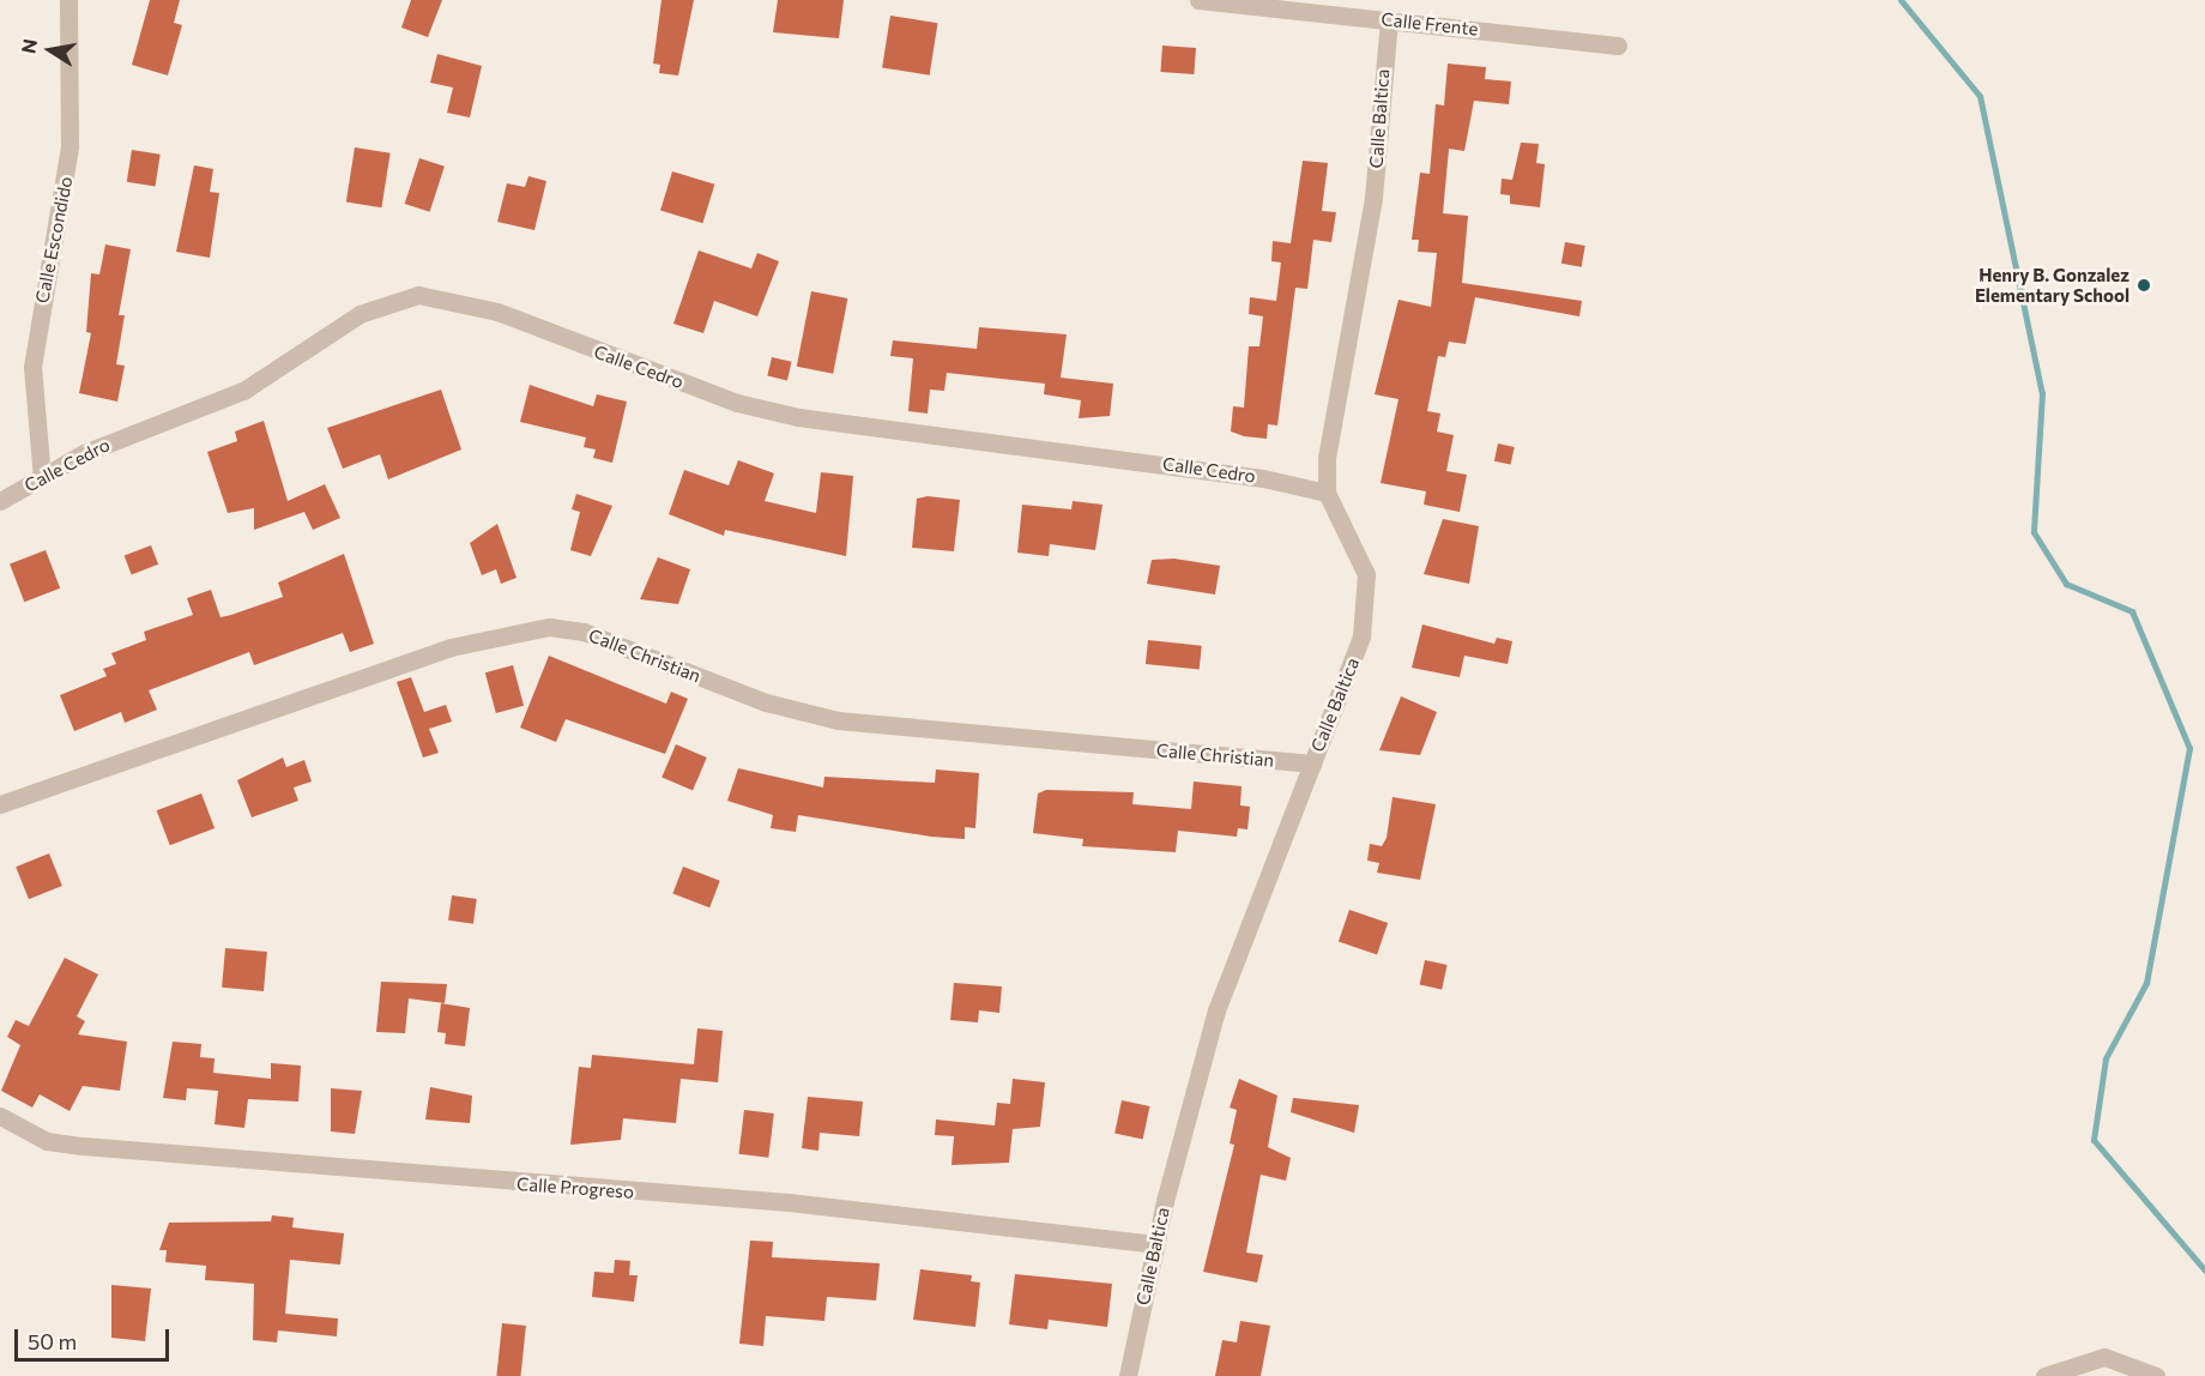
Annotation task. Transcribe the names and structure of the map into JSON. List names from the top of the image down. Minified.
{"streets":{"street":["Calle Frente","Calle Baltica","Calle Escondido","Calle Cedro","Calle Christian","Calle Progreso"]},"crossings":[["Calle Frente","Calle Baltica"],["Calle Baltica","Calle Cedro"],["Calle Baltica","Calle Christian"],["Calle Baltica","Calle Progreso"],["Calle Escondido","Calle Cedro"]],"places":["Henry B. Gonzalez Elementary School"],"scale_bar":"50 m","north":"left"}
